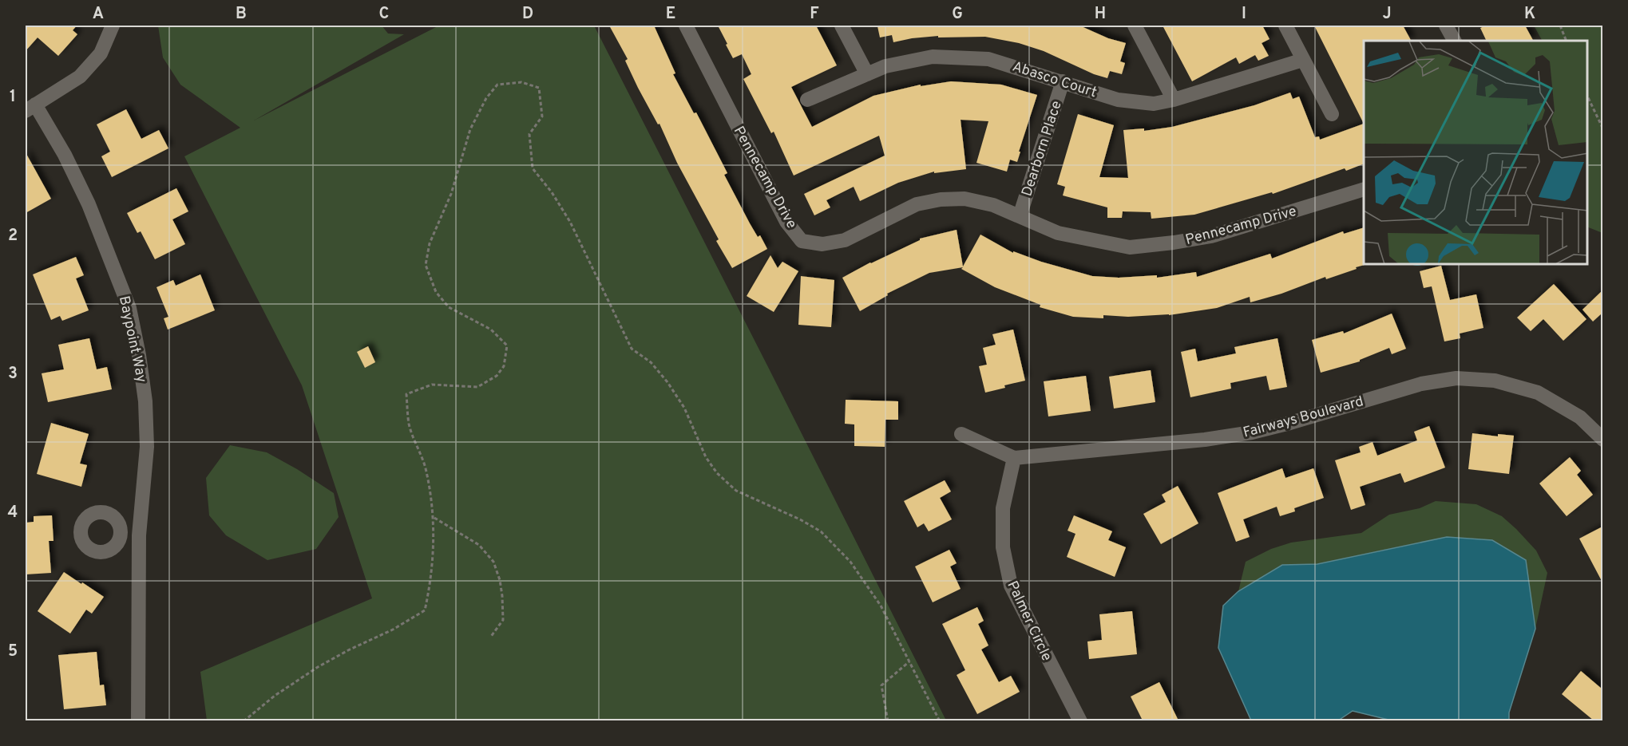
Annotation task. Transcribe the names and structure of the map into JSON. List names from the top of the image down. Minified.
{"streets":{"street":["Abasco Court","Dearborn Place","Pennecamp Drive","Baypoint Way","Fairways Boulevard","Palmer Circle"]},"crossings":[["Abasco Court","Dearborn Place"],["Dearborn Place","Pennecamp Drive"],["Fairways Boulevard","Palmer Circle"]],"grid":{"columns":["A","B","C","D","E","F","G","H","I","J","K"],"rows":["1","2","3","4","5"]}}
